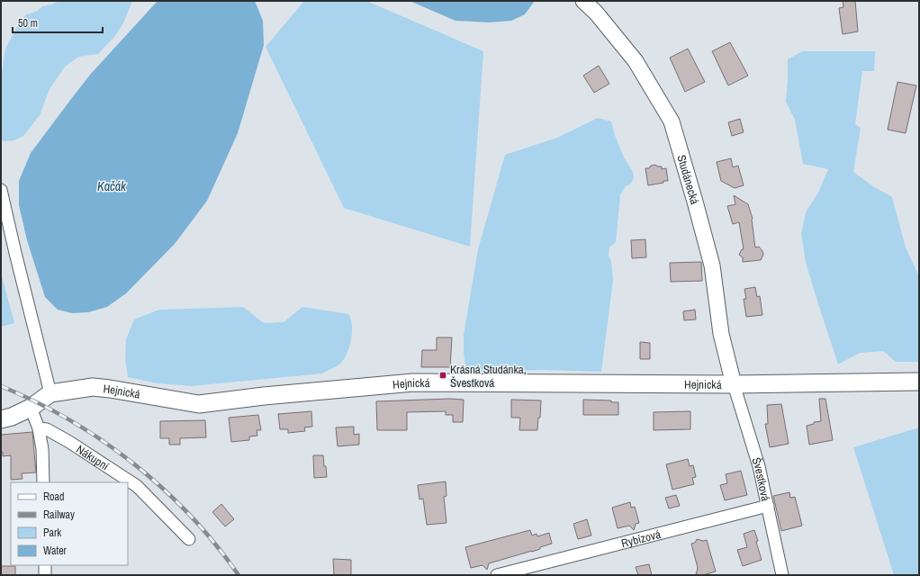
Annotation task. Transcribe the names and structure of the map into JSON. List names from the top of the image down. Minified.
{"streets":{"main road":["Hejnická"],"street":["Studánecká","Nákupní","Švestková","Rybízová"]},"crossings":[["Studánecká","Hejnická"],["Studánecká","Švestková"],["Hejnická","Švestková"],["Švestková","Rybízová"]],"water":["Kačák"],"places":{"transit":["Krásná Studánka, Švestková"]},"legend":["Road","Railway","Park","Water"],"scale_bar":"50 m"}
